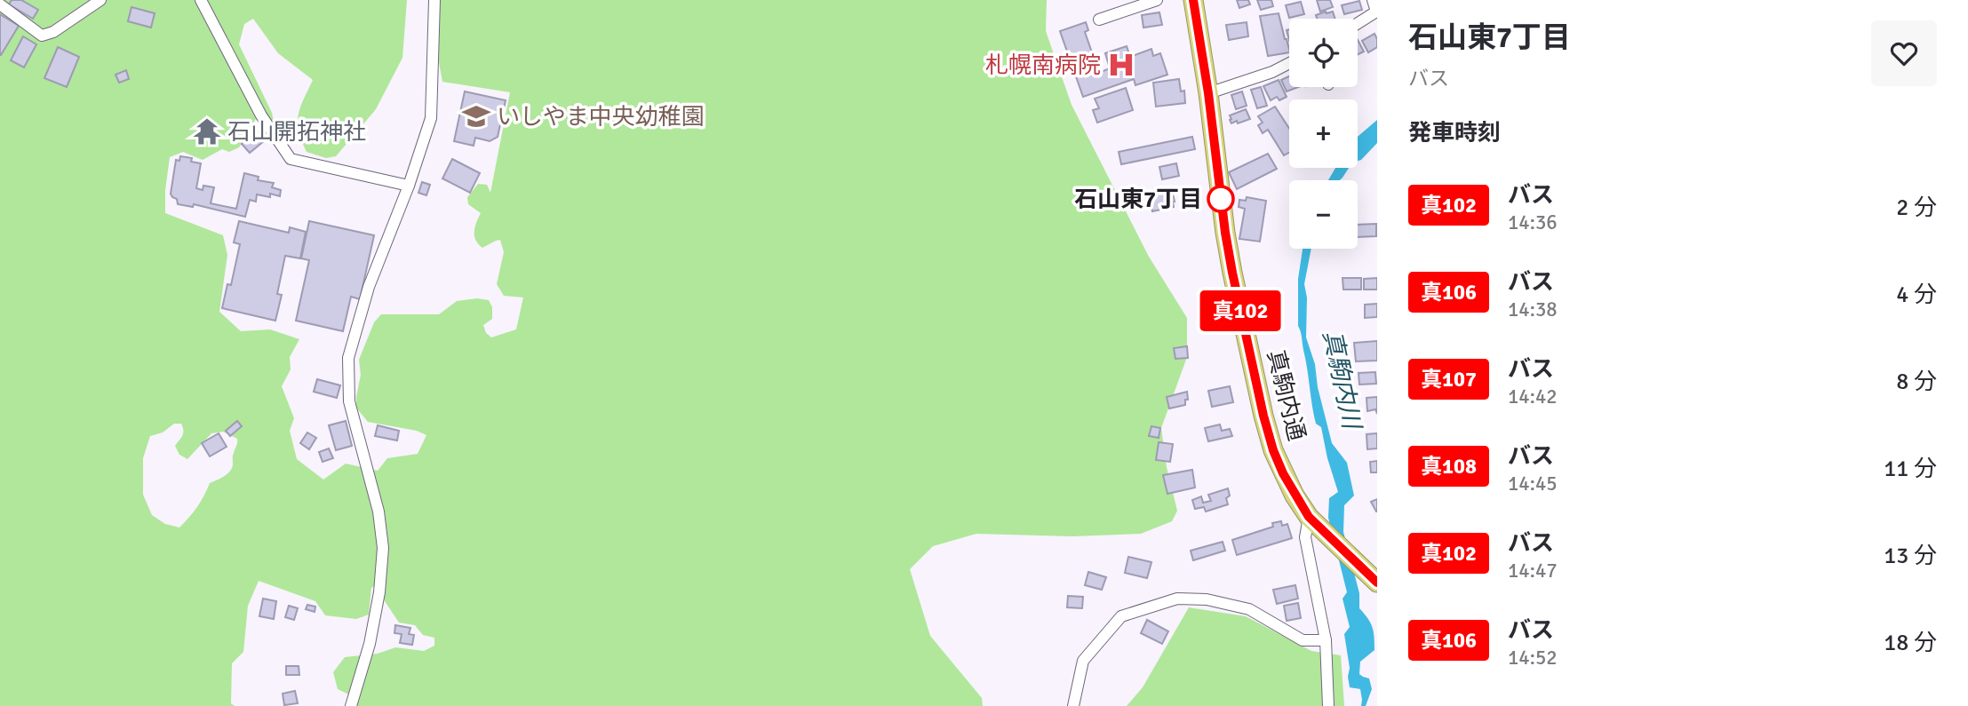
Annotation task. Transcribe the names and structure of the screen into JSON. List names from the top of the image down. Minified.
{"streets":{"highway":["真駒内通"]},"water":["真駒内川"],"places":{"hospital":["札幌南病院"],"school or university":["いしやま中央幼稚園"],"temple":["石山開拓神社"],"other":["石山東7丁目"]},"lines":["bus line 真102"],"page":{"on_map":"真102","heading":[["石山東7丁目","バス"],"発車時刻"],"map_buttons":["+","−"],"list":[{"mark":"真102","name":"バス","note":"14:36","value":"2 分"},{"mark":"真106","name":"バス","note":"14:38","value":"4 分"},{"mark":"真107","name":"バス","note":"14:42","value":"8 分"},{"mark":"真108","name":"バス","note":"14:45","value":"11 分"},{"mark":"真102","name":"バス","note":"14:47","value":"13 分"},{"mark":"真106","name":"バス","note":"14:52","value":"18 分"}]}}
